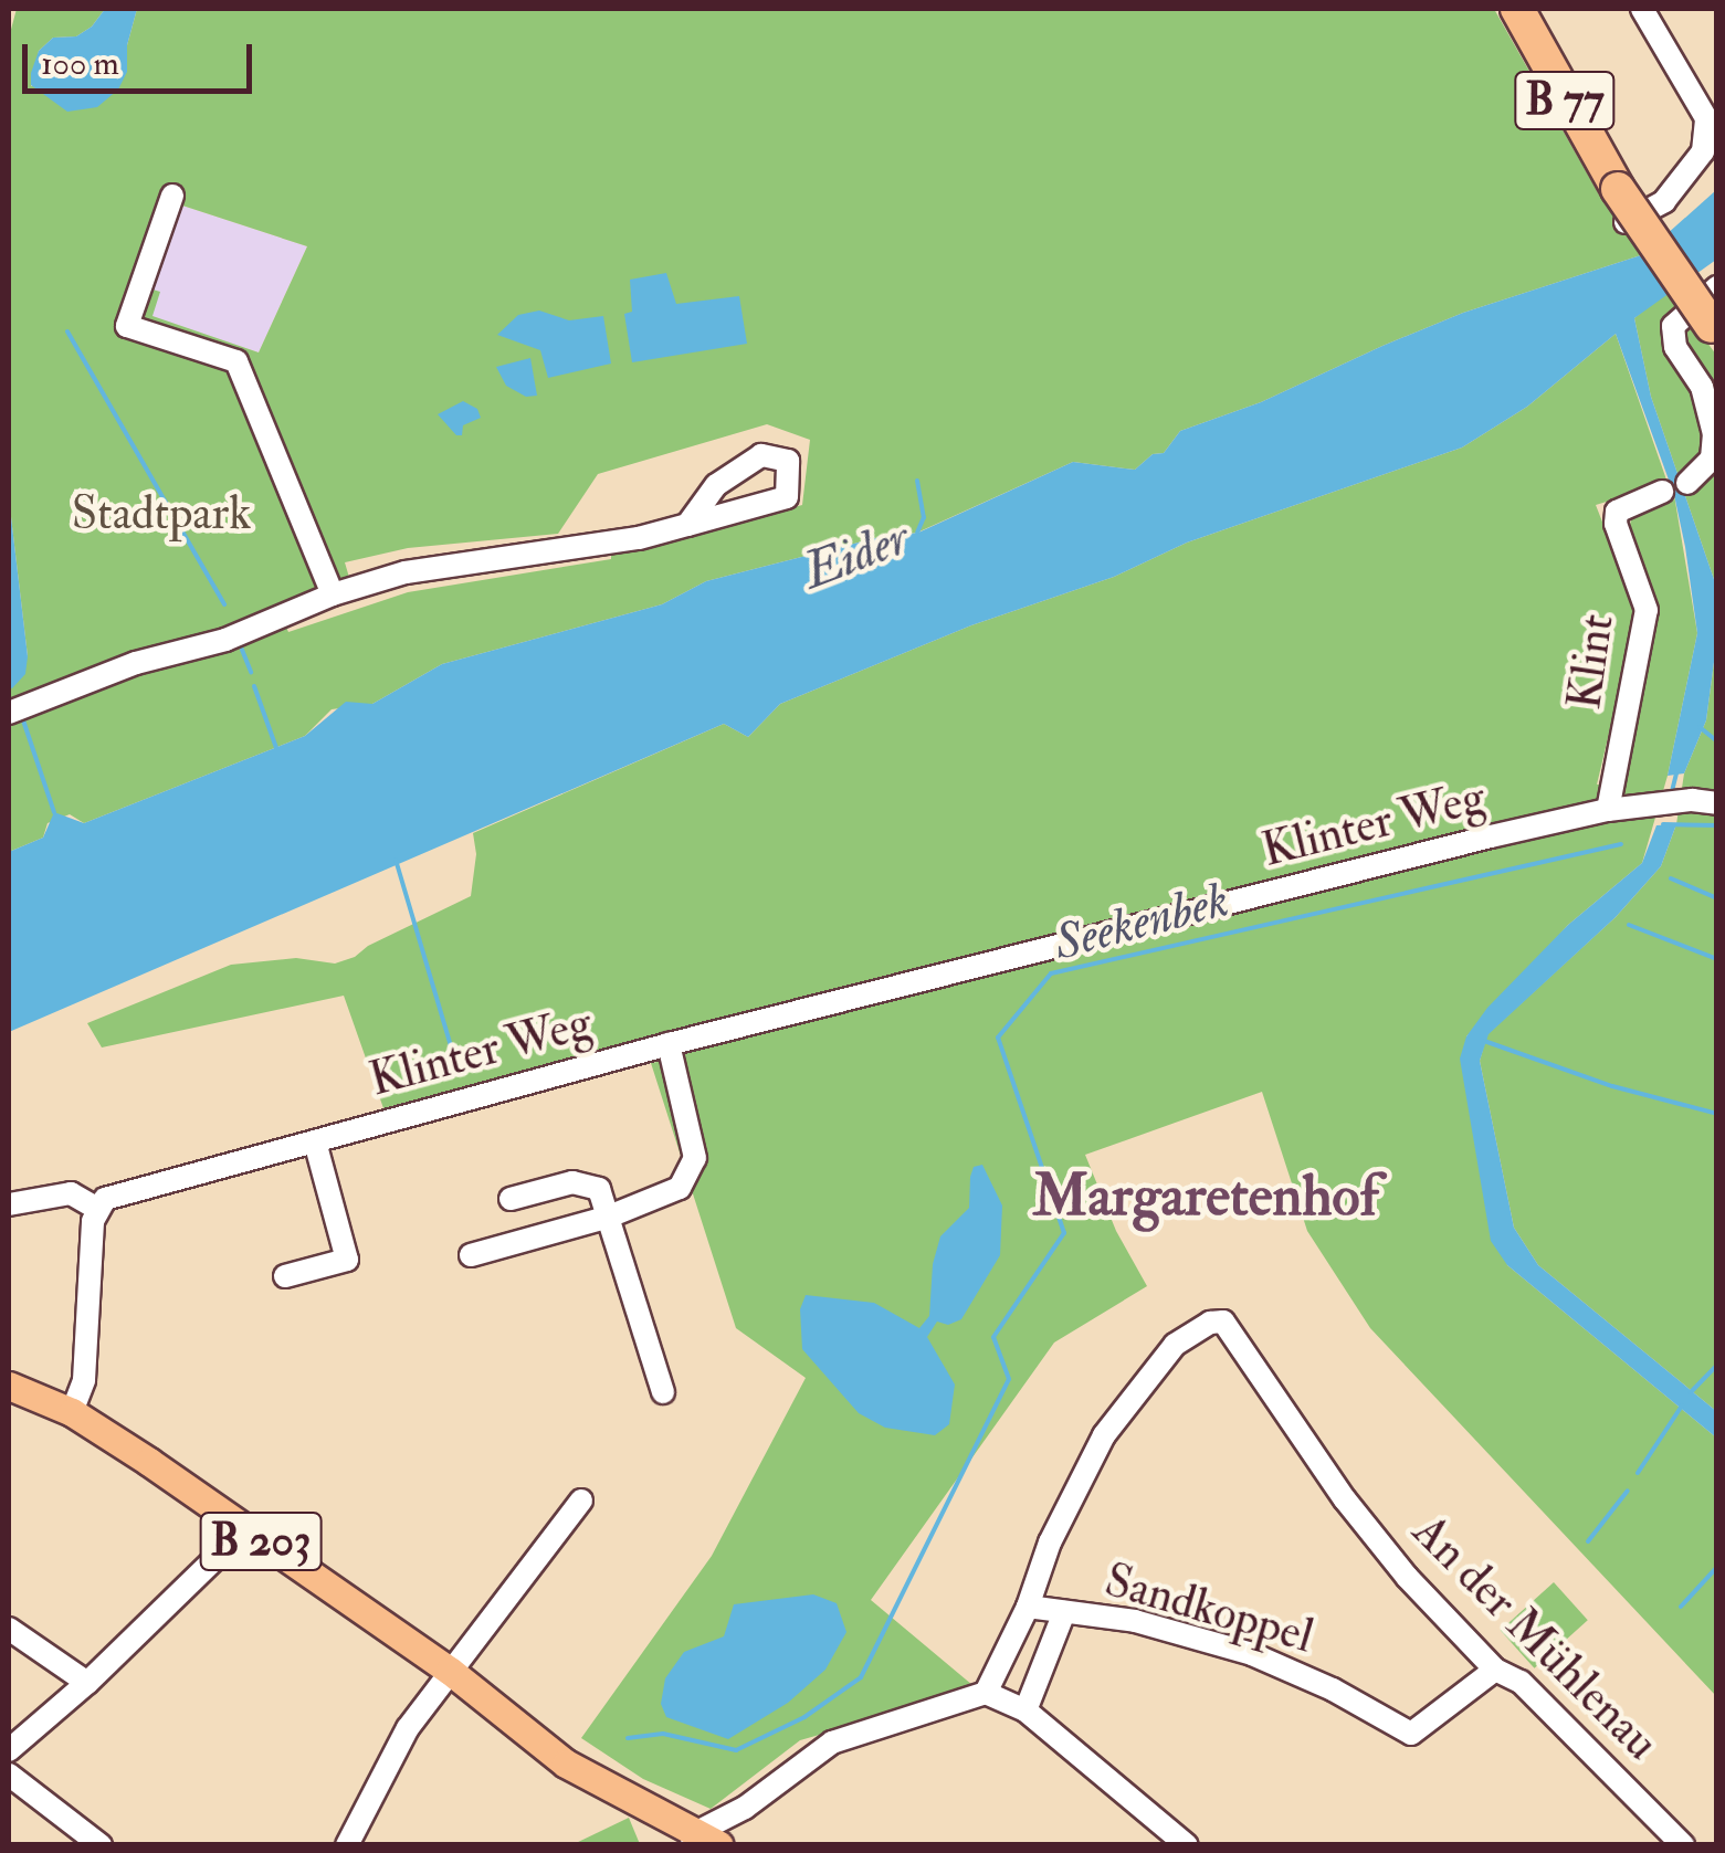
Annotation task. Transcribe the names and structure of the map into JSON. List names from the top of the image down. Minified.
{"streets":{"highway":["B 77"],"main road":["B 203"],"street":["Klint","Klinter Weg","Sandkoppel","An der Mühlenau"]},"crossings":[["Klint","Klinter Weg"],["Sandkoppel","An der Mühlenau"]],"districts":["Margaretenhof"],"water":["Eider","Seekenbek"],"parks":["Stadtpark"],"scale_bar":"100 m"}
